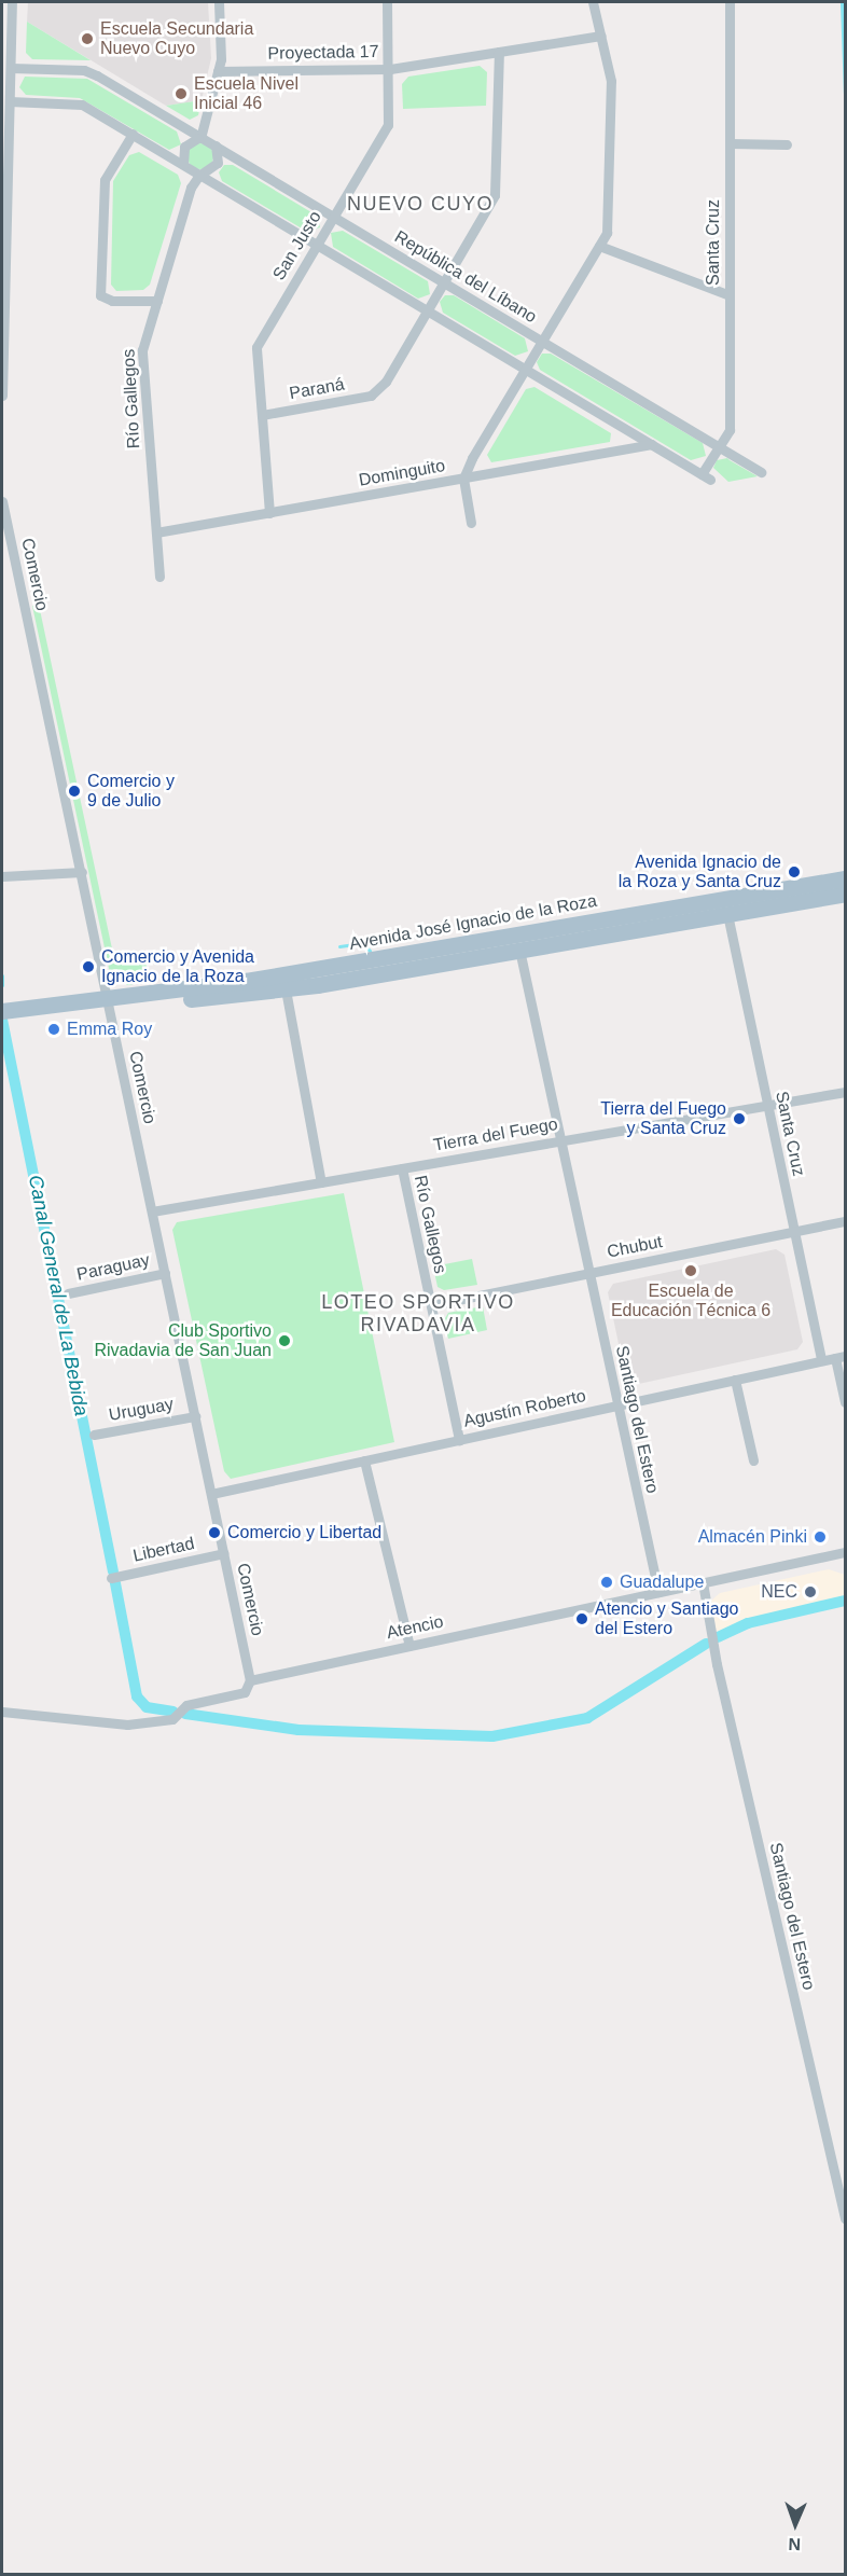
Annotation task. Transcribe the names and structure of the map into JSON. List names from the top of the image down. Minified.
{"streets":{"main road":["Avenida José Ignacio de la Roza"],"street":["Proyectada 17","Santa Cruz","San Justo","República del Líbano","Paraná","Río Gallegos","Dominguito","Comercio","Tierra del Fuego","Chubut","Paraguay","Agustín Roberto","Uruguay","Santiago del Estero","Libertad","Atencio"]},"crossings":[["Proyectada 17","San Justo"],["Santa Cruz","República del Líbano"],["Santa Cruz","Dominguito"],["Santa Cruz","Avenida José Ignacio de la Roza"],["Santa Cruz","Tierra del Fuego"],["Santa Cruz","Chubut"],["Santa Cruz","Agustín Roberto"],["San Justo","República del Líbano"],["San Justo","Paraná"],["San Justo","Dominguito"],["República del Líbano","Río Gallegos"],["Río Gallegos","Dominguito"],["Río Gallegos","Tierra del Fuego"],["Río Gallegos","Chubut"],["Río Gallegos","Agustín Roberto"],["Comercio","Avenida José Ignacio de la Roza"],["Comercio","Tierra del Fuego"],["Comercio","Paraguay"],["Comercio","Agustín Roberto"],["Comercio","Uruguay"],["Comercio","Libertad"],["Comercio","Atencio"],["Avenida José Ignacio de la Roza","Santiago del Estero"],["Tierra del Fuego","Santiago del Estero"],["Chubut","Santiago del Estero"],["Agustín Roberto","Santiago del Estero"],["Santiago del Estero","Atencio"]],"districts":["NUEVO CUYO","LOTEO SPORTIVO RIVADAVIA"],"water":["Canal General de La Bebida"],"places":["Escuela Secundaria Nuevo Cuyo","Escuela Nivel Inicial 46","Comercio y 9 de Julio","Avenida Ignacio de la Roza y Santa Cruz","Comercio y Avenida Ignacio de la Roza","Emma Roy","Tierra del Fuego y Santa Cruz","Escuela de Educación Técnica 6","Club Sportivo Rivadavia de San Juan","Comercio y Libertad","Almacén Pinki","Guadalupe","NEC","Atencio y Santiago del Estero"],"north":"bottom"}
